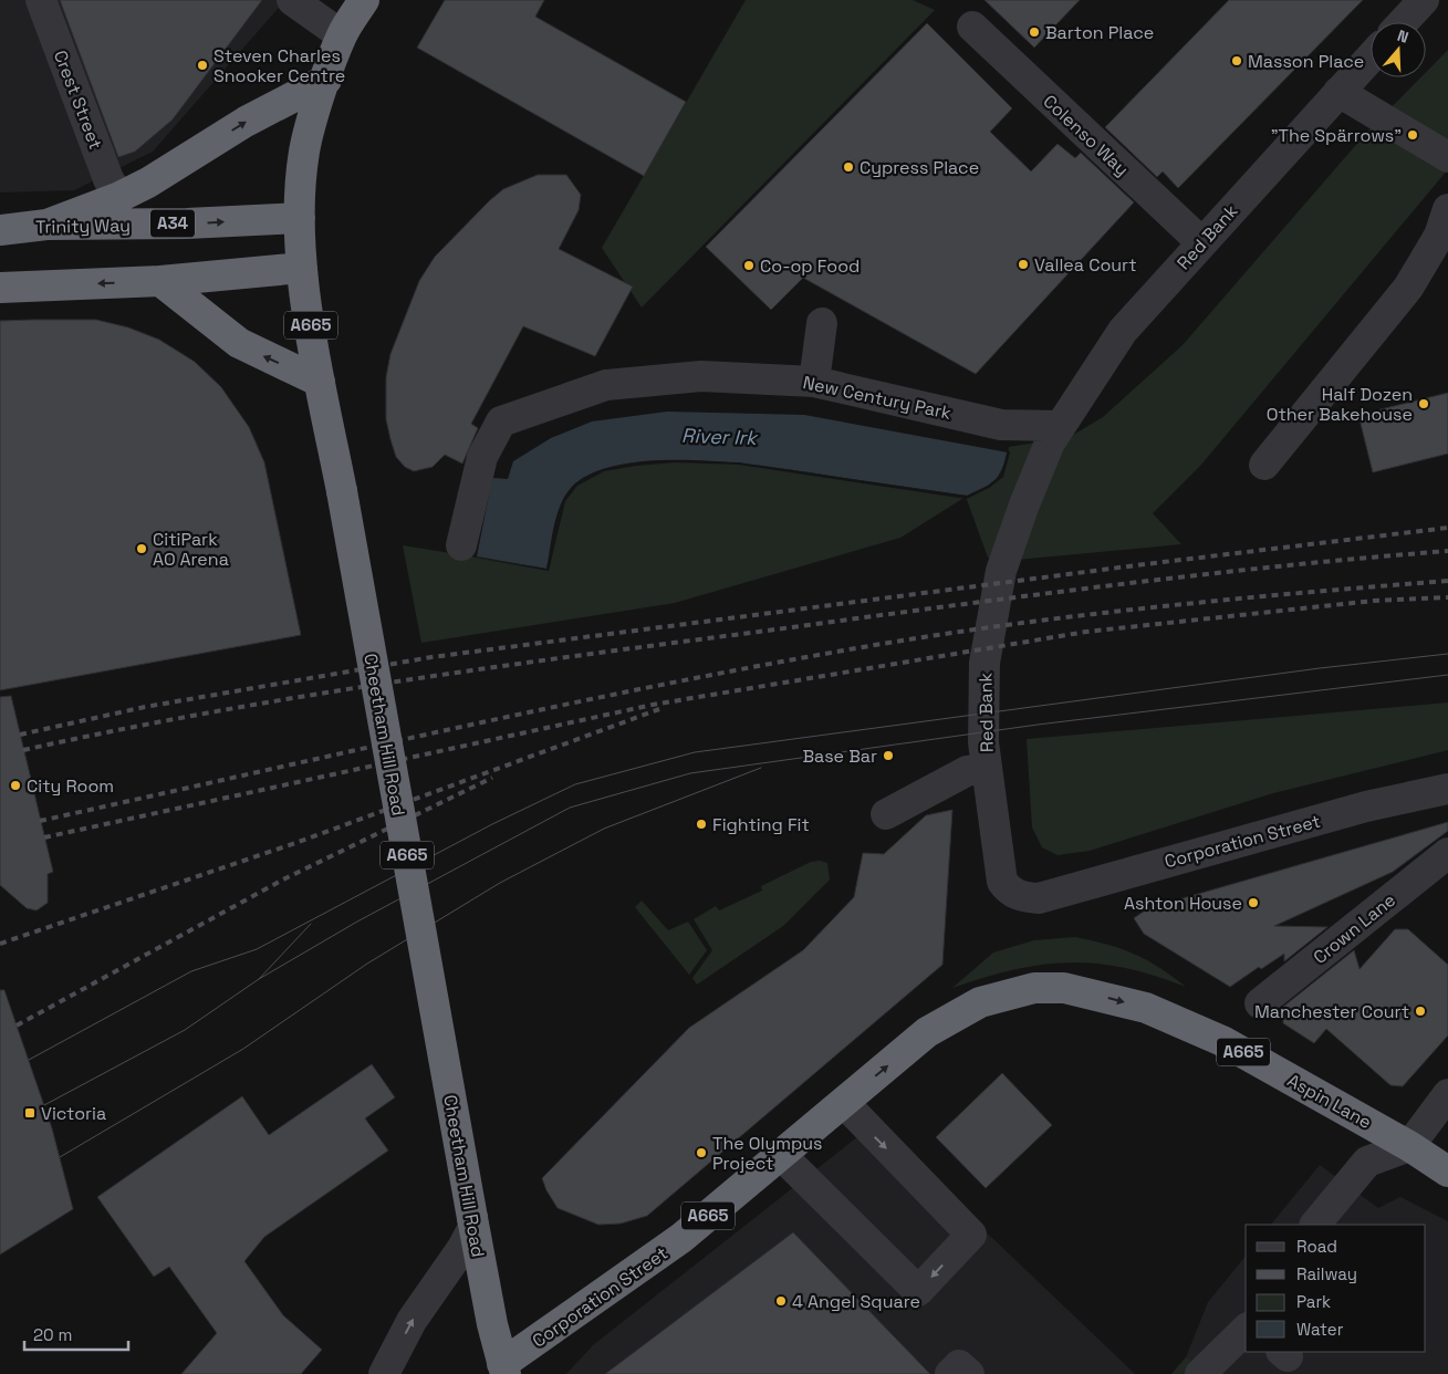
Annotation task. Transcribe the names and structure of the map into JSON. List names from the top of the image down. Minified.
{"streets":{"highway":["A34","Trinity Way","A665","Cheetham Hill Road","Corporation Street","Aspin Lane"],"street":["Crest Street","Colenso Way","Red Bank","New Century Park","Crown Lane"]},"crossings":[["Colenso Way","Red Bank"],["Trinity Way","Cheetham Hill Road"],["Red Bank","New Century Park"],["Red Bank","Corporation Street"],["A665","Aspin Lane"],["Cheetham Hill Road","Corporation Street"],["Corporation Street","Aspin Lane"]],"one_way":["Aspin Lane"],"water":["River Irk"],"places":{"other":["Barton Place","Masson Place","Steven Charles Snooker Centre","\"The Spärrows\"","Cypress Place","Vallea Court","Co-op Food","Half Dozen Other Bakehouse","CitiPark AO Arena","Base Bar","City Room","Fighting Fit","Ashton House","Manchester Court","The Olympus Project","4 Angel Square"],"transit":["Victoria"]},"legend":["Road","Railway","Park","Water"],"scale_bar":"20 m","north":"top"}
